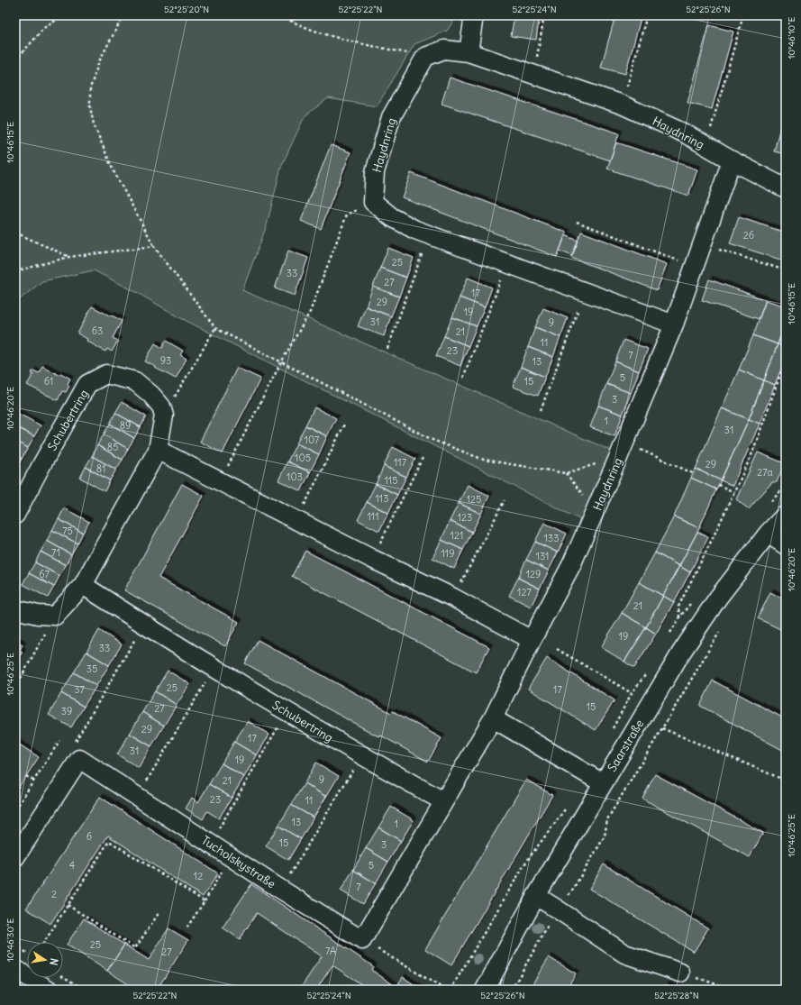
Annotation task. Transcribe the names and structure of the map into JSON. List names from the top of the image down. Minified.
{"streets":{"street":["Haydnring","Schubertring","Saarstraße","Tucholskystraße"]},"house_numbers":["26","25","33","27","17","29","19","31","9","63","21","11","23","7","93","13","5","61","15","3","1","89","31","107","85","105","117","29","81","27a","103","115","113","125","111","123","75","121","133","71","119","131","67","129","127","21","19","33","35","25","37","17","15","27","39","29","17","31","19","9","21","23","11","13","1","6","15","3","4","5","12","7","2","25","7A","27"],"north":"right","coordinates":["52°25'20\"N","52°25'22\"N","52°25'24\"N","52°25'26\"N","10°46'10\"E","10°46'15\"E","10°46'20\"E","10°46'25\"E","10°46'30\"E","52°25'28\"N"]}
